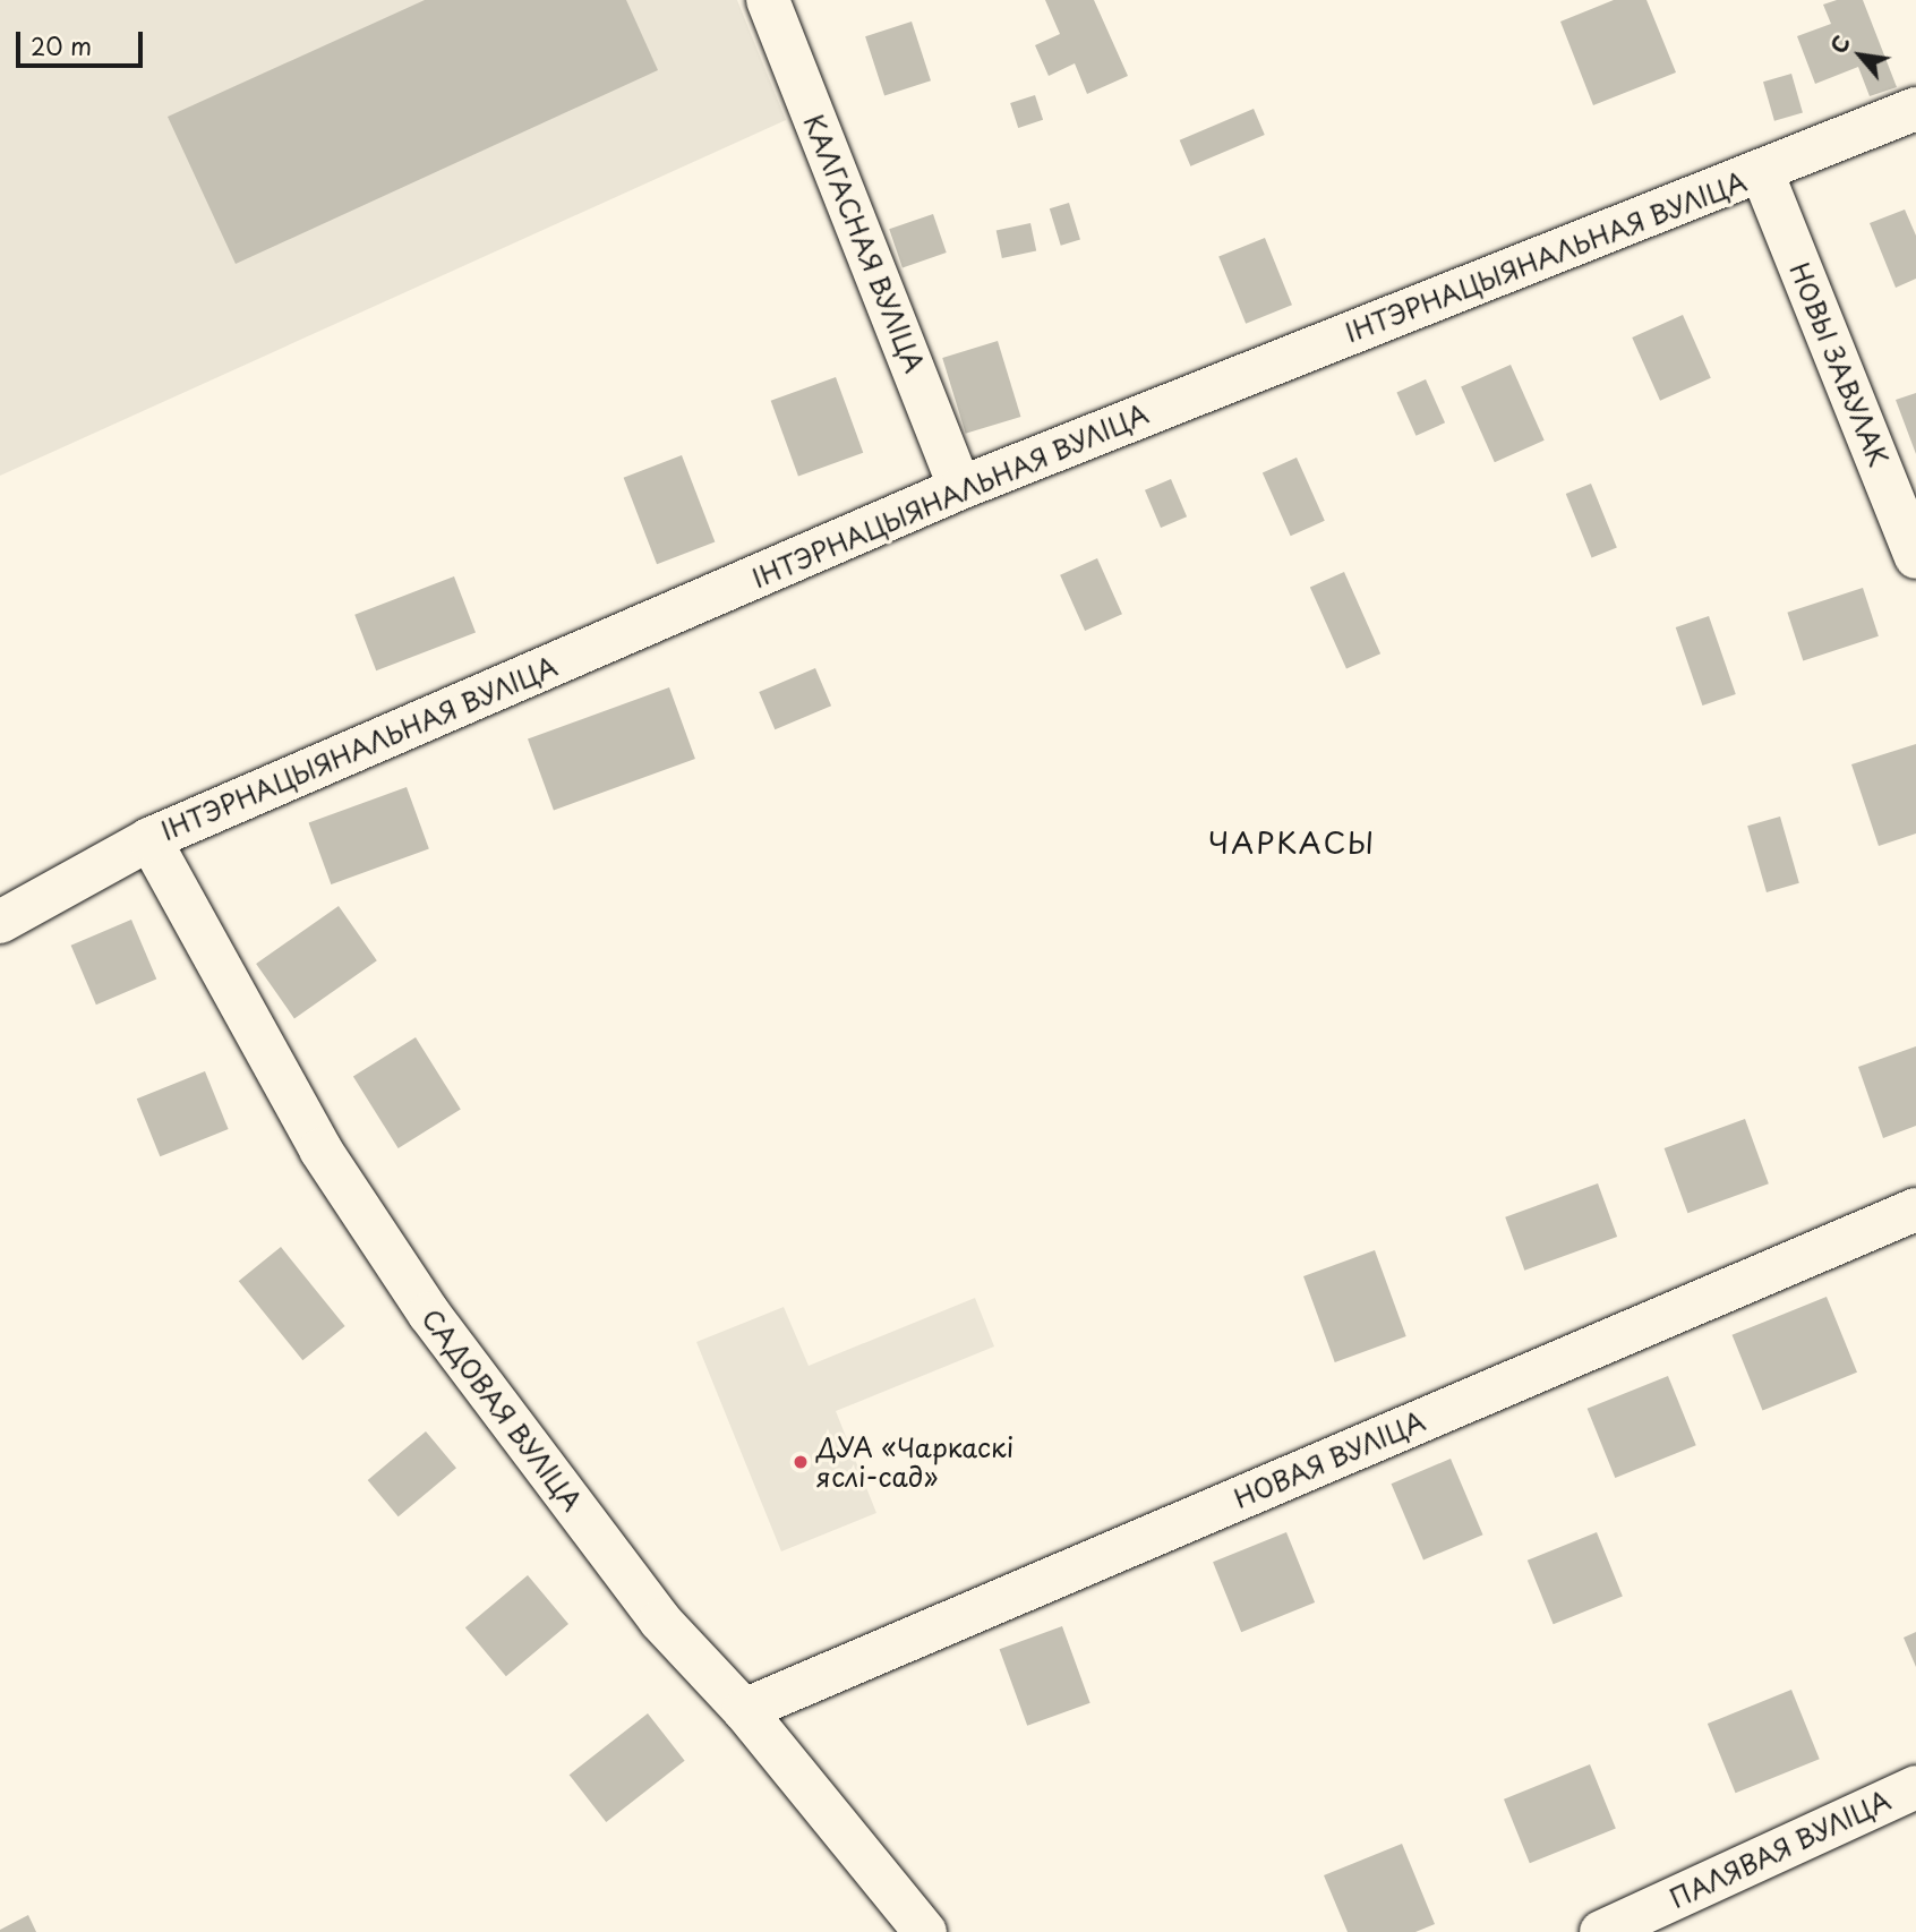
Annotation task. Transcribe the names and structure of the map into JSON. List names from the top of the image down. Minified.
{"streets":{"street":["КАЛГАСНАЯ ВУЛІЦА","ІНТЭРНАЦЫЯНАЛЬНАЯ ВУЛІЦА","НОВЫ ЗАВУЛАК","САДОВАЯ ВУЛІЦА","НОВАЯ ВУЛІЦА","ПАЛЯВАЯ ВУЛІЦА"]},"crossings":[["КАЛГАСНАЯ ВУЛІЦА","ІНТЭРНАЦЫЯНАЛЬНАЯ ВУЛІЦА"],["ІНТЭРНАЦЫЯНАЛЬНАЯ ВУЛІЦА","НОВЫ ЗАВУЛАК"],["ІНТЭРНАЦЫЯНАЛЬНАЯ ВУЛІЦА","САДОВАЯ ВУЛІЦА"],["САДОВАЯ ВУЛІЦА","НОВАЯ ВУЛІЦА"]],"districts":["ЧАРКАСЫ"],"places":["ДУА «Чаркаскі яслі-сад»"],"scale_bar":"20 m","north":"top left"}
